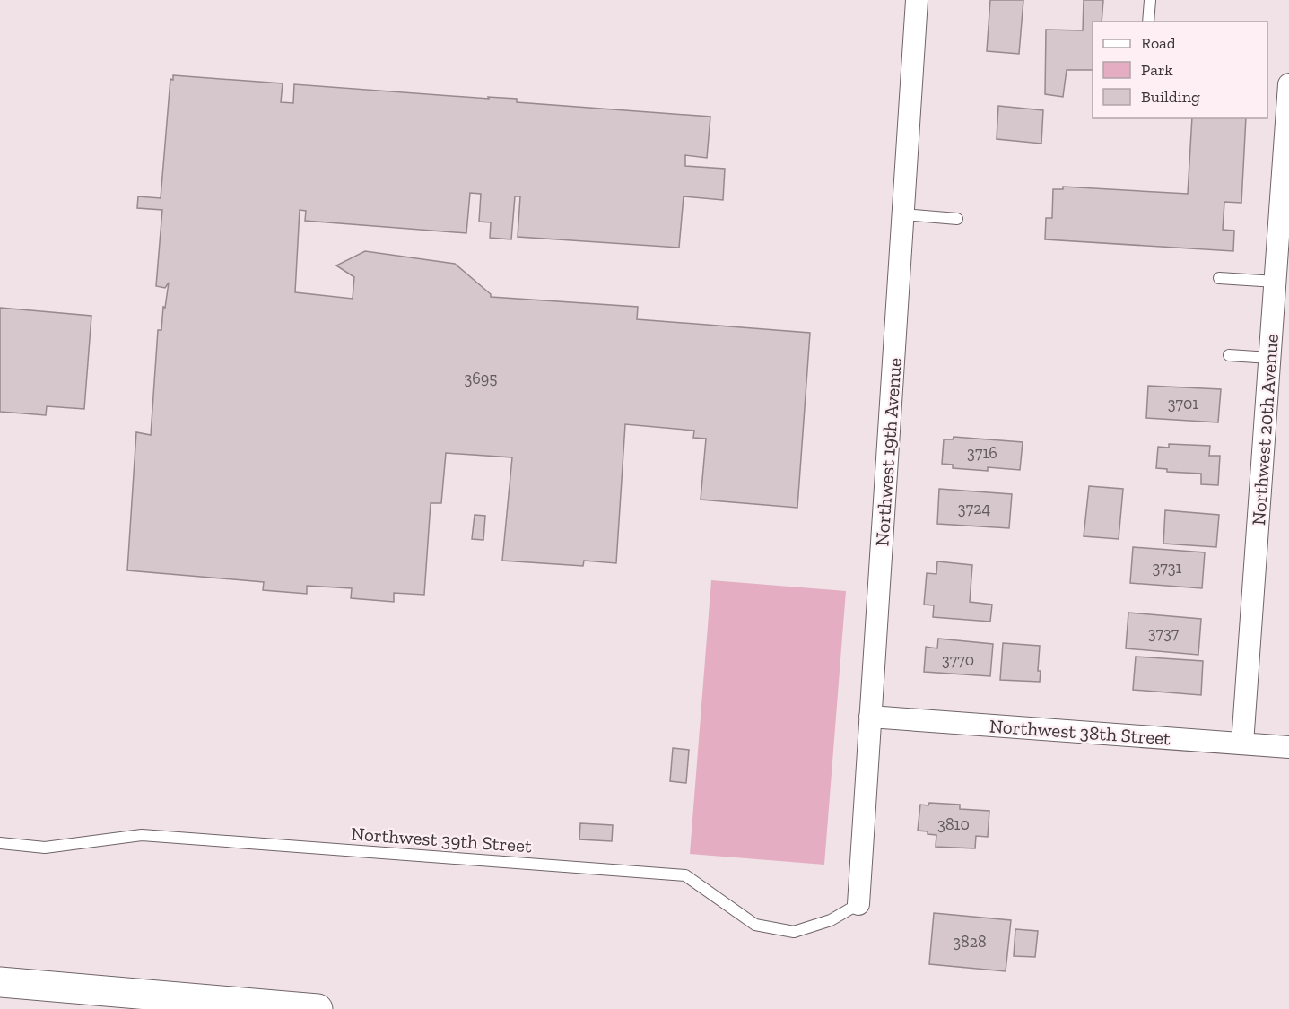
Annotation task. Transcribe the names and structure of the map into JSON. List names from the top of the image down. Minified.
{"streets":{"street":["Northwest 20th Avenue","Northwest 19th Avenue","Northwest 38th Street"],"lane":["Northwest 39th Street"]},"crossings":[["Northwest 20th Avenue","Northwest 38th Street"],["Northwest 19th Avenue","Northwest 38th Street"],["Northwest 19th Avenue","Northwest 39th Street"]],"house_numbers":["3695","3701","3716","3724","3731","3737","3770","3810","3828"],"legend":["Road","Park","Building"]}
